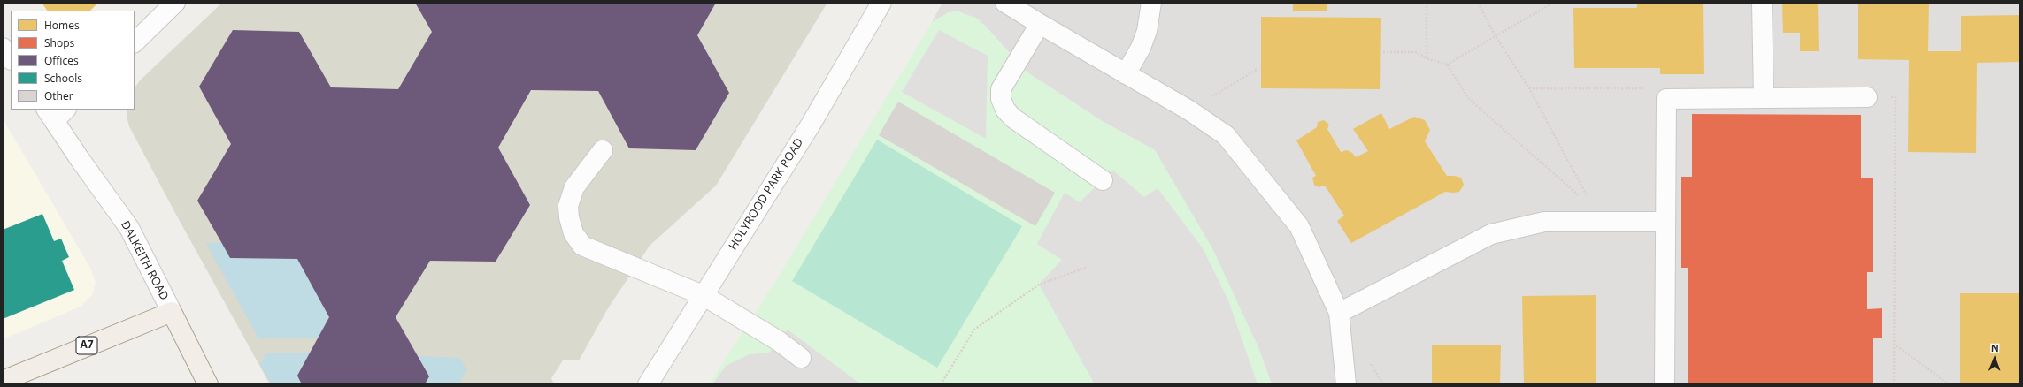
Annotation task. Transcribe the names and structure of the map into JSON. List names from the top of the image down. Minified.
{"streets":{"main road":["DALKEITH ROAD","A7"],"street":["HOLYROOD PARK ROAD"]},"crossings":[["DALKEITH ROAD","A7"]],"legend":["Homes","Shops","Offices","Schools","Other"],"north":"top"}
